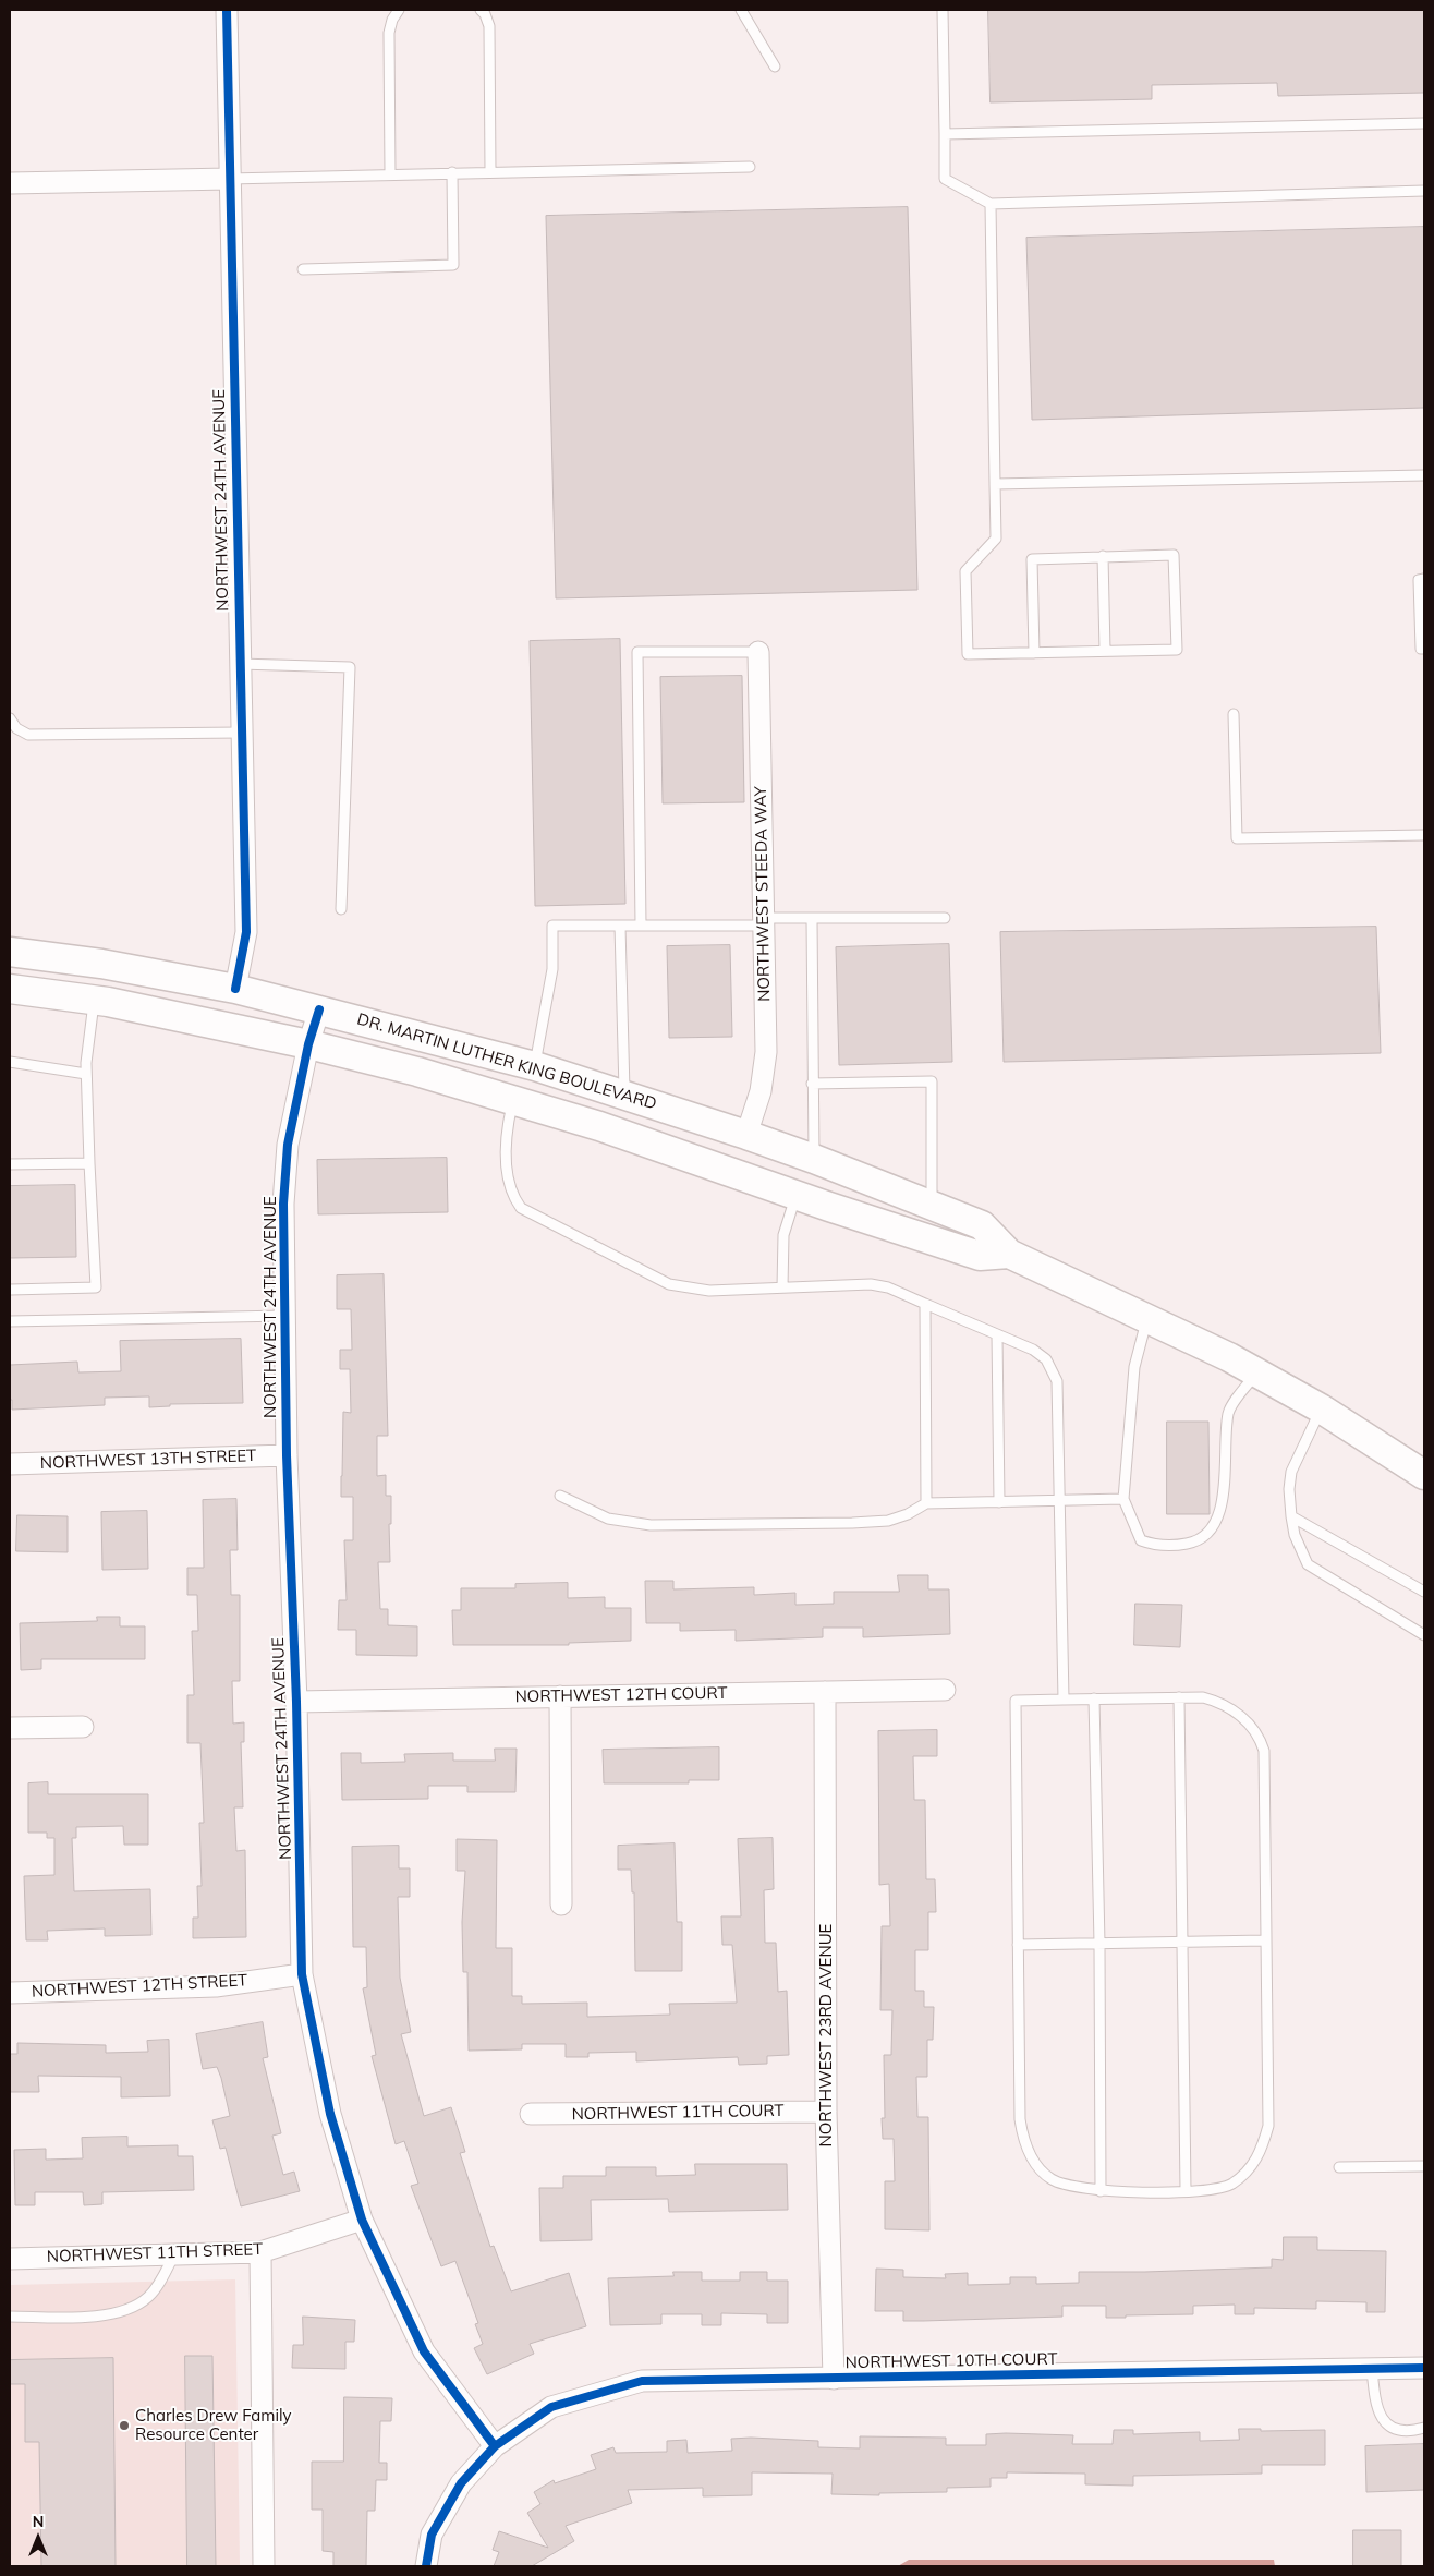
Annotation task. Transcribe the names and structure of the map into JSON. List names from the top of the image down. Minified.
{"streets":{"main road":["DR. MARTIN LUTHER KING BOULEVARD"],"street":["NORTHWEST 24TH AVENUE","NORTHWEST STEEDA WAY","NORTHWEST 13TH STREET","NORTHWEST 12TH COURT","NORTHWEST 12TH STREET","NORTHWEST 23RD AVENUE","NORTHWEST 11TH COURT","NORTHWEST 11TH STREET","NORTHWEST 10TH COURT"]},"crossings":[["NORTHWEST 24TH AVENUE","DR. MARTIN LUTHER KING BOULEVARD"],["NORTHWEST 24TH AVENUE","NORTHWEST 13TH STREET"],["NORTHWEST 24TH AVENUE","NORTHWEST 12TH COURT"],["NORTHWEST 24TH AVENUE","NORTHWEST 12TH STREET"],["NORTHWEST 24TH AVENUE","NORTHWEST 11TH STREET"],["NORTHWEST 24TH AVENUE","NORTHWEST 10TH COURT"],["NORTHWEST STEEDA WAY","DR. MARTIN LUTHER KING BOULEVARD"],["NORTHWEST 12TH COURT","NORTHWEST 23RD AVENUE"],["NORTHWEST 23RD AVENUE","NORTHWEST 11TH COURT"],["NORTHWEST 23RD AVENUE","NORTHWEST 10TH COURT"]],"places":["Charles Drew Family Resource Center"],"north":"top"}
